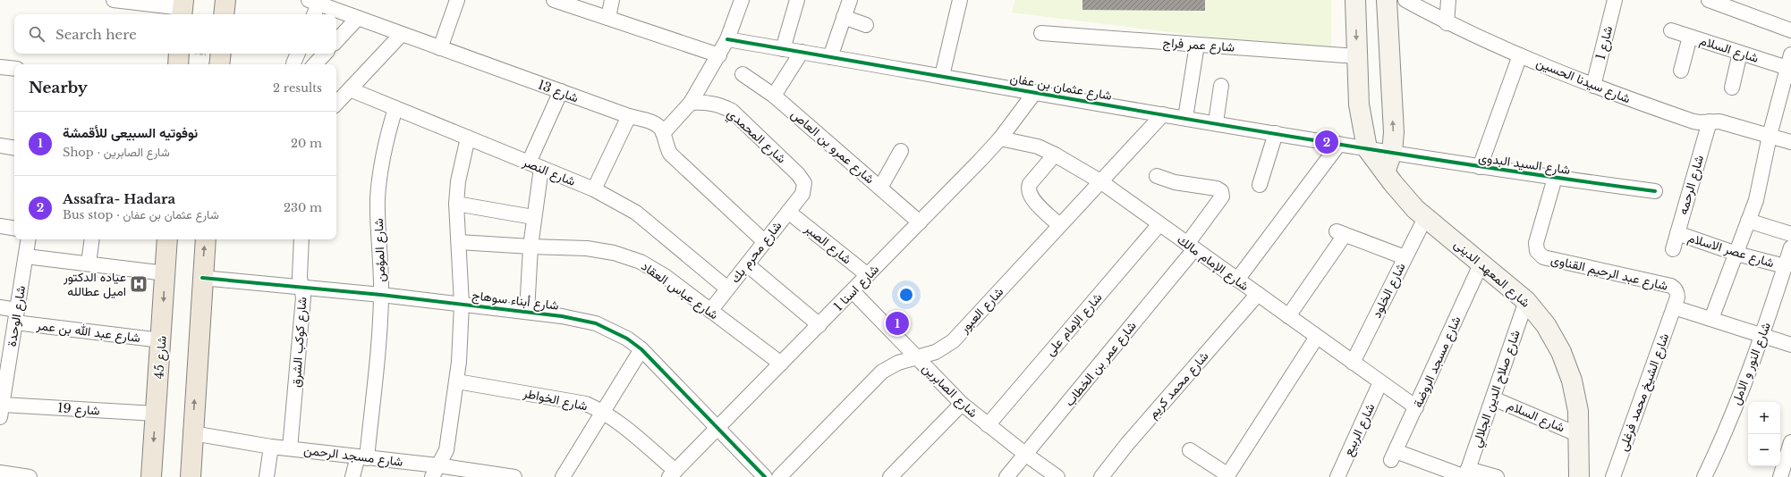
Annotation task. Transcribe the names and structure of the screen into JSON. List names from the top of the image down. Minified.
{"streets":{"main road":["شارع 45"],"street":["شارع 1","شارع عمر فراج","شارع السلام","شارع سيدنا الحسين","شارع عثمان بن عفان","شارع 13","شارع المحمدي","شارع عمرو بن العاص","شارع السيد البدوى","شارع النصر","شارع الرحمه","شارع الصبر","شارع المؤمن","شارع عصر الاسلام","شارع محرم بك","شارع الإمام مالك","شارع عبد الرحيم القناوى","شارع المعهد الدينى","شارع اسنا 1","شارع عباس العقاد","شارع الخلود","شارع أبناء سوهاج","شارع العبور","شارع الوحدة","شارع الإمام على","شارع عبد الله بن عمر","شارع كوكب الشرق","شارع مسجد الروضة","شارع عمر بن الخطاب","شارع النور و الامل","شارع محمد كريم","شارع صلاح الدين الجلالي","شارع الصابرين","شارع الشيخ محمد فرغلى","شارع الخواطر","شارع 19","شارع الربيع","شارع مسجد الرحمن"]},"crossings":[["شارع 1","شارع سيدنا الحسين"],["شارع عمر فراج","شارع المعهد الدينى"],["شارع السلام","شارع المعهد الدينى"],["شارع السلام","شارع صلاح الدين الجلالي"],["شارع سيدنا الحسين","شارع الرحمه"],["شارع عثمان بن عفان","شارع السيد البدوى"],["شارع عثمان بن عفان","شارع المعهد الدينى"],["شارع عثمان بن عفان","شارع اسنا 1"],["شارع عثمان بن عفان","شارع العبور"],["شارع المحمدي","شارع محرم بك"],["شارع عمرو بن العاص","شارع اسنا 1"],["شارع السيد البدوى","شارع عبد الرحيم القناوى"],["شارع النصر","شارع المؤمن"],["شارع النصر","شارع محرم بك"],["شارع الرحمه","شارع عصر الاسلام"],["شارع الصبر","شارع محرم بك"],["شارع الصبر","شارع اسنا 1"],["شارع المؤمن","شارع أبناء سوهاج"],["شارع المؤمن","شارع مسجد الرحمن"],["شارع عصر الاسلام","شارع النور و الامل"],["شارع محرم بك","شارع عباس العقاد"],["شارع الإمام مالك","شارع اسنا 1"],["شارع الإمام مالك","شارع الخلود"],["شارع الإمام مالك","شارع العبور"],["شارع الإمام مالك","شارع الإمام على"],["شارع الإمام مالك","شارع مسجد الروضة"],["شارع الإمام مالك","شارع عمر بن الخطاب"],["شارع الإمام مالك","شارع محمد كريم"],["شارع الإمام مالك","شارع الربيع"],["شارع عبد الرحيم القناوى","شارع الشيخ محمد فرغلى"],["شارع المعهد الدينى","شارع الخلود"],["شارع المعهد الدينى","شارع مسجد الروضة"],["شارع المعهد الدينى","شارع صلاح الدين الجلالي"],["شارع اسنا 1","شارع عباس العقاد"],["شارع اسنا 1","شارع أبناء سوهاج"],["شارع اسنا 1","شارع الصابرين"],["شارع اسنا 1","شارع الخواطر"],["شارع أبناء سوهاج","شارع كوكب الشرق"],["شارع العبور","شارع الصابرين"],["شارع الوحدة","شارع عبد الله بن عمر"],["شارع الوحدة","شارع 19"],["شارع الإمام على","شارع الصابرين"],["شارع عبد الله بن عمر","شارع 45"],["شارع كوكب الشرق","شارع مسجد الرحمن"],["شارع 45","شارع 19"],["شارع مسجد الروضة","شارع صلاح الدين الجلالي"],["شارع عمر بن الخطاب","شارع الصابرين"]],"places":{"hospital":["عياده الدكتور اميل عطالله"]},"page":{"search":"Search here","heading":["Nearby","2 results"],"list":[{"mark":"1","name":"نوفوتيه السبيعى للأقمشة","note":"Shop · شارع الصابرين","value":"20 m"},{"mark":"2","name":"Assafra- Hadara","note":"Bus stop · شارع عثمان بن عفان","value":"230 m"}],"pins":["2","1"],"map_buttons":["+","−"]}}
